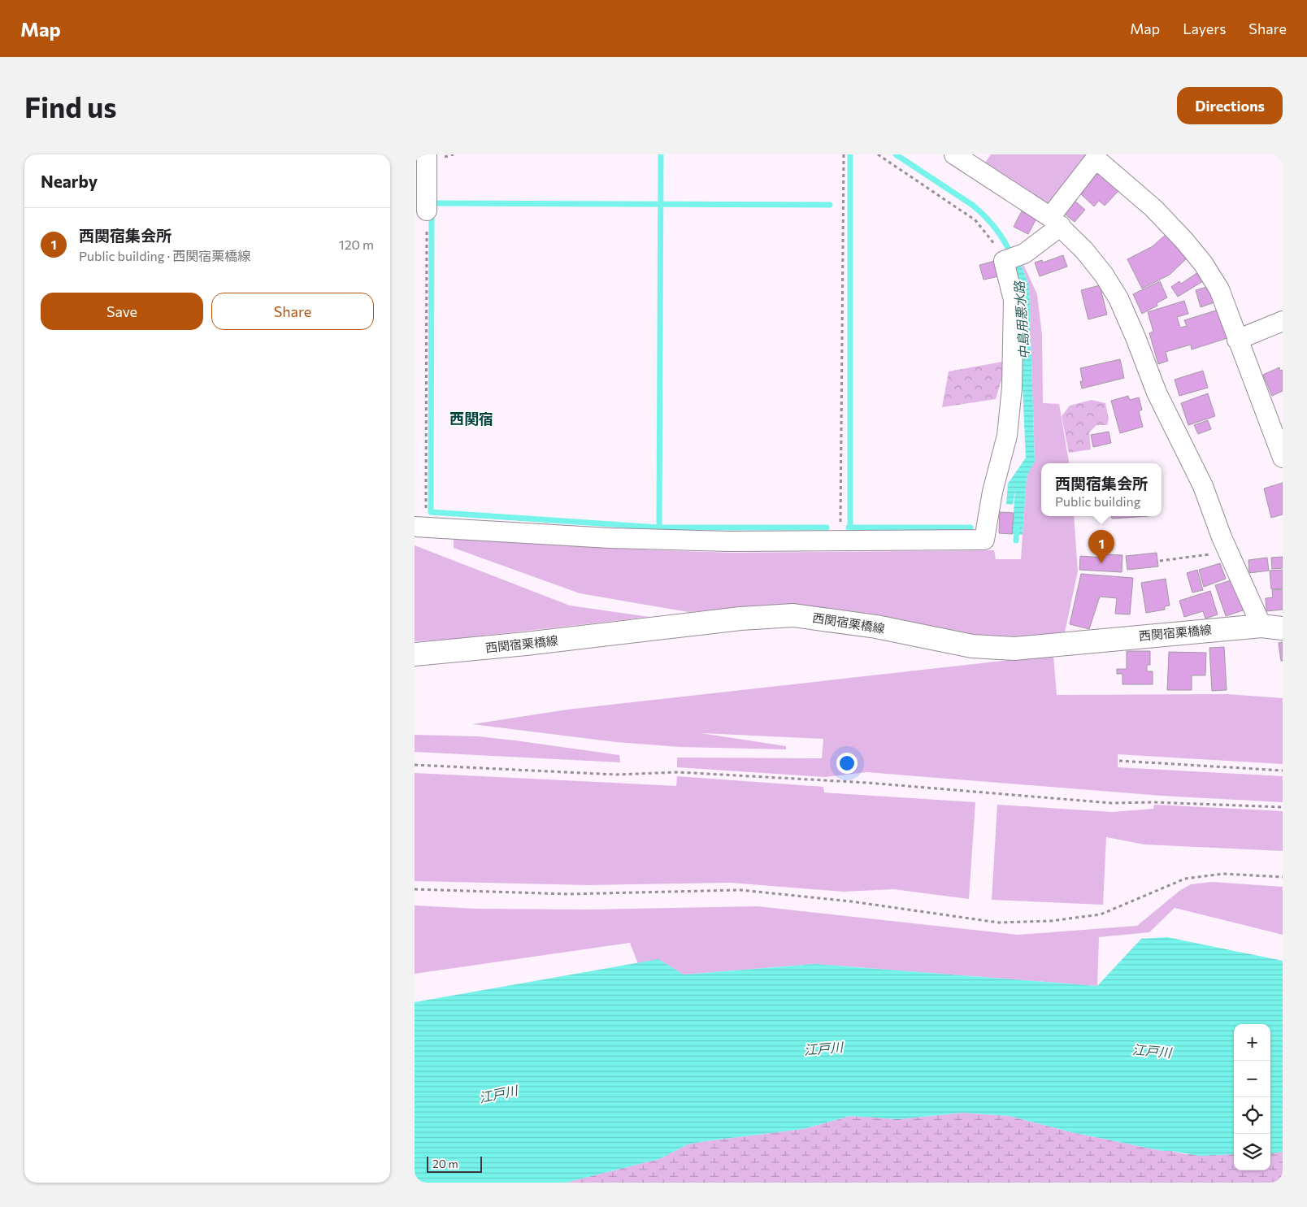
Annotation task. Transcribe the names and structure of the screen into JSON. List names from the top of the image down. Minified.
{"streets":{"main road":["西関宿栗橋線"]},"districts":["西関宿"],"water":["中島用悪水路","江戸川"],"scale_bar":"20 m","page":{"header":"Map","nav":["Map","Layers","Share"],"buttons":["Directions",["Save","Share"]],"title":"Find us","heading":"Nearby","list":[{"mark":"1","name":"西関宿集会所","note":"Public building · 西関宿栗橋線","value":"120 m"}],"popup":["西関宿集会所","Public building"],"pins":"1","map_buttons":["+","−"],"scale":"20 m"}}
